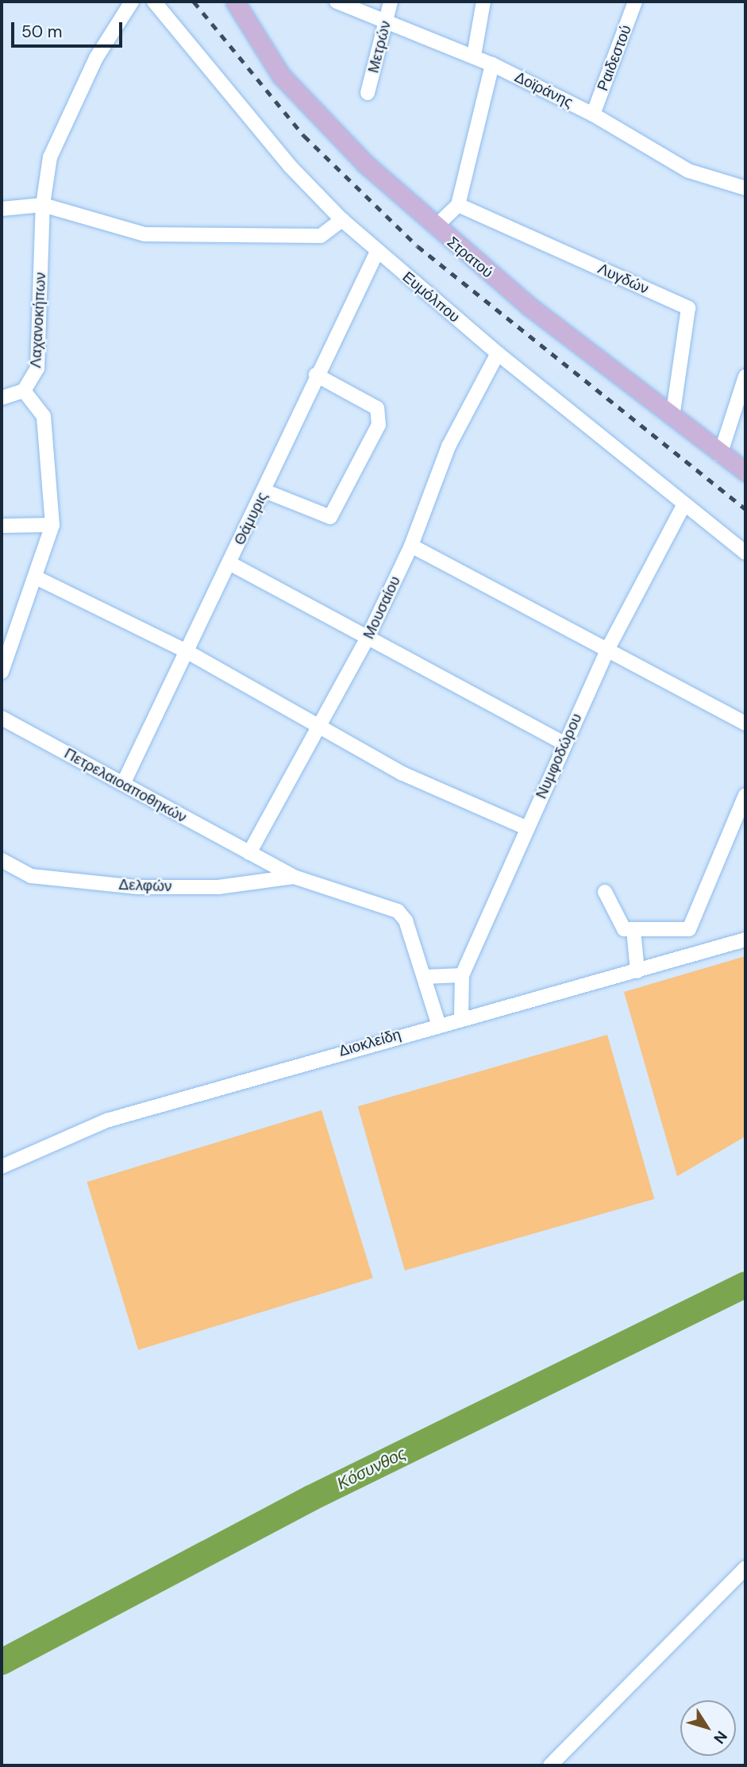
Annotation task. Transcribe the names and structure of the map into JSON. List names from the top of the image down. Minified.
{"streets":{"main road":["Στρατού"],"street":["Μετρών","Ραιδεστού","Δοϊράνης","Λυγδών","Ευμόλπου","Λαχανοκήπων","Θάμυρις","Μουσαίου","Νυμφοδώρου","Πετρελαιοαποθηκών","Δελφών","Διοκλείδη"]},"crossings":[["Μετρών","Δοϊράνης"],["Ραιδεστού","Δοϊράνης"],["Στρατού","Λυγδών"],["Ευμόλπου","Θάμυρις"],["Ευμόλπου","Μουσαίου"],["Ευμόλπου","Νυμφοδώρου"],["Θάμυρις","Πετρελαιοαποθηκών"],["Μουσαίου","Πετρελαιοαποθηκών"],["Νυμφοδώρου","Διοκλείδη"],["Πετρελαιοαποθηκών","Δελφών"]],"water":["Κόσυνθος"],"scale_bar":"50 m","north":"bottom right"}
